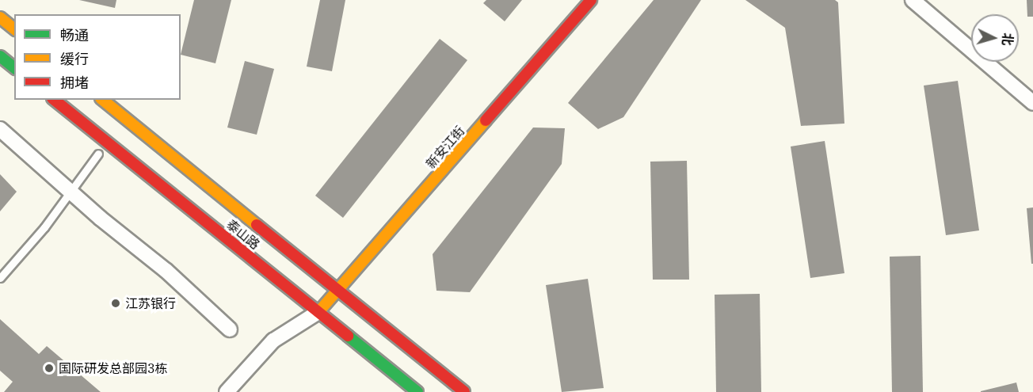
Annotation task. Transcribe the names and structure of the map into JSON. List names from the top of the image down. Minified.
{"streets":{"street":["新安江街","泰山路"]},"crossings":[["新安江街","泰山路"]],"places":["江苏银行","国际研发总部园3栋"],"legend":["畅通","缓行","拥堵"],"north":"right"}
